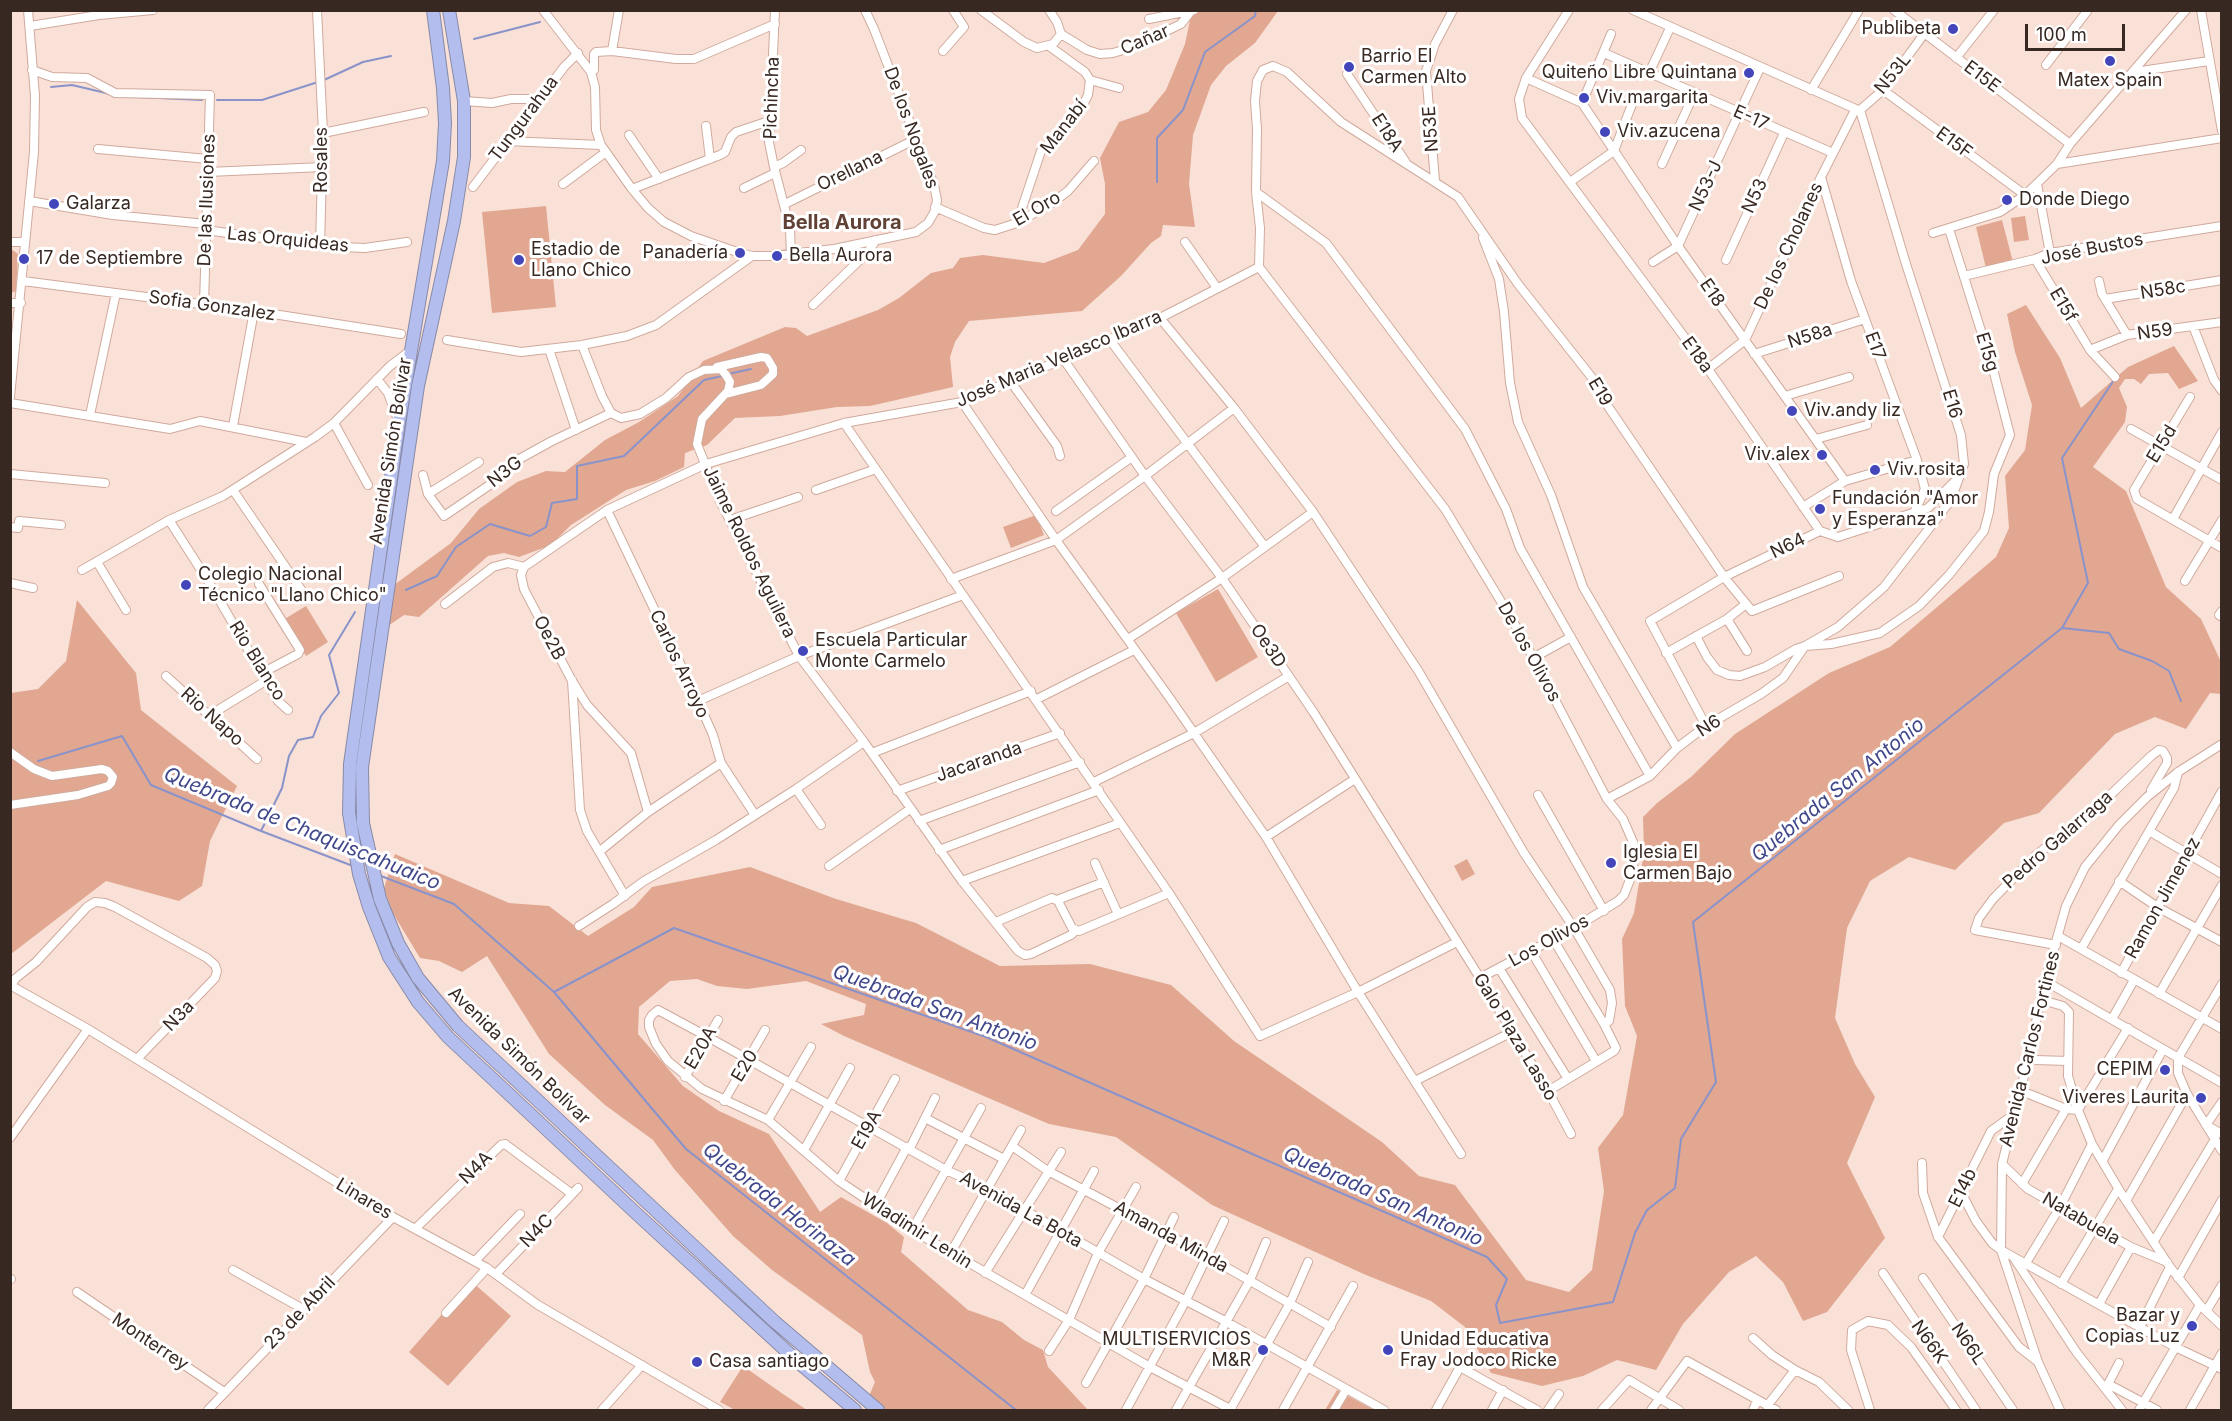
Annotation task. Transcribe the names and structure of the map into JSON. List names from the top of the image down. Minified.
{"streets":{"highway":["Avenida Simón Bolívar"],"street":["Cañar","N53L","E15E","Pichincha","E-17","Tungurahua","Manabí","De los Nogales","N53E","E18A","E15F","Rosales","Orellana","N53-J","N53","De las Ilusiones","El Oro","Las Orquideas","De los Cholanes","José Bustos","N58c","E18","E15f","Sofia Gonzalez","N59","N58a","E17","E15g","E18a","José Maria Velasco Ibarra","E19","E16","E15d","N3G","N64","Jaime Roldos Aguilera","Oe2B","Oe3D","De los Olivos","Rio Blanco","Carlos Arroyo","Rio Napo","N6","Jacaranda","Pedro Galarraga","Ramon Jimenez","Los Olivos","N3a","Galo Plaza Lasso","E20A","Avenida Carlos Fortines","E20","E19A","N4A","E14b","Linares","Avenida La Bota","Natabuela","N4C","Wladimir Lenin","Amanda Minda","23 de Abril","Monterrey","N66K","N66L"]},"crossings":[["N53L","E15E"],["N53L","E15F"],["N53L","De los Cholanes"],["N53L","E16"],["Pichincha","De los Nogales"],["Pichincha","Orellana"],["E-17","N53-J"],["E-17","N53"],["E-17","De los Cholanes"],["Tungurahua","De los Nogales"],["Manabí","El Oro"],["De los Nogales","Orellana"],["De los Nogales","El Oro"],["N53E","E19"],["E18A","E19"],["Rosales","Las Orquideas"],["N53-J","E18"],["De las Ilusiones","Las Orquideas"],["De las Ilusiones","Sofia Gonzalez"],["De los Cholanes","E18"],["De los Cholanes","E17"],["De los Cholanes","E18a"],["De los Cholanes","E16"],["José Bustos","E15f"],["José Bustos","E15g"],["E18","N58a"],["E15f","N59"],["N58a","E17"],["E17","N64"],["E15g","E16"],["E15g","N6"],["E18a","N64"],["José Maria Velasco Ibarra","Jaime Roldos Aguilera"],["José Maria Velasco Ibarra","Oe2B"],["José Maria Velasco Ibarra","Oe3D"],["José Maria Velasco Ibarra","De los Olivos"],["José Maria Velasco Ibarra","Carlos Arroyo"],["E19","N64"],["E16","N64"],["E16","N6"],["Jaime Roldos Aguilera","Jacaranda"],["Oe3D","Galo Plaza Lasso"],["De los Olivos","N6"],["De los Olivos","Los Olivos"],["Pedro Galarraga","Avenida Carlos Fortines"],["Los Olivos","Galo Plaza Lasso"],["N3a","Linares"],["E20A","Avenida La Bota"],["E20A","Wladimir Lenin"],["Avenida Carlos Fortines","E14b"],["Avenida Carlos Fortines","Natabuela"],["E20","Avenida La Bota"],["E20","Wladimir Lenin"],["E19A","Avenida La Bota"],["E19A","Wladimir Lenin"],["N4A","Linares"],["N4A","N4C"],["Linares","N4C"],["Linares","23 de Abril"],["Avenida La Bota","Wladimir Lenin"],["23 de Abril","Monterrey"]],"districts":["Bella Aurora"],"water":["Quebrada San Antonio","Quebrada de Chaquiscahuaico","Quebrada Horinaza"],"places":["Publibeta","Matex Spain","Barrio El Carmen Alto","Quiteño Libre Quintana","Viv.margarita","Viv.azucena","Donde Diego","Galarza","Panadería","Bella Aurora","17 de Septiembre","Estadio de Llano Chico","Viv.andy liz","Viv.alex","Viv.rosita","Fundación \"Amor y Esperanza\"","Colegio Nacional Técnico \"Llano Chico\"","Escuela Particular Monte Carmelo","Iglesia El Carmen Bajo","CEPIM","Viveres Laurita","Bazar y Copias Luz","MULTISERVICIOS M&R","Unidad Educativa Fray Jodoco Ricke","Casa santiago"],"scale_bar":"100 m"}
